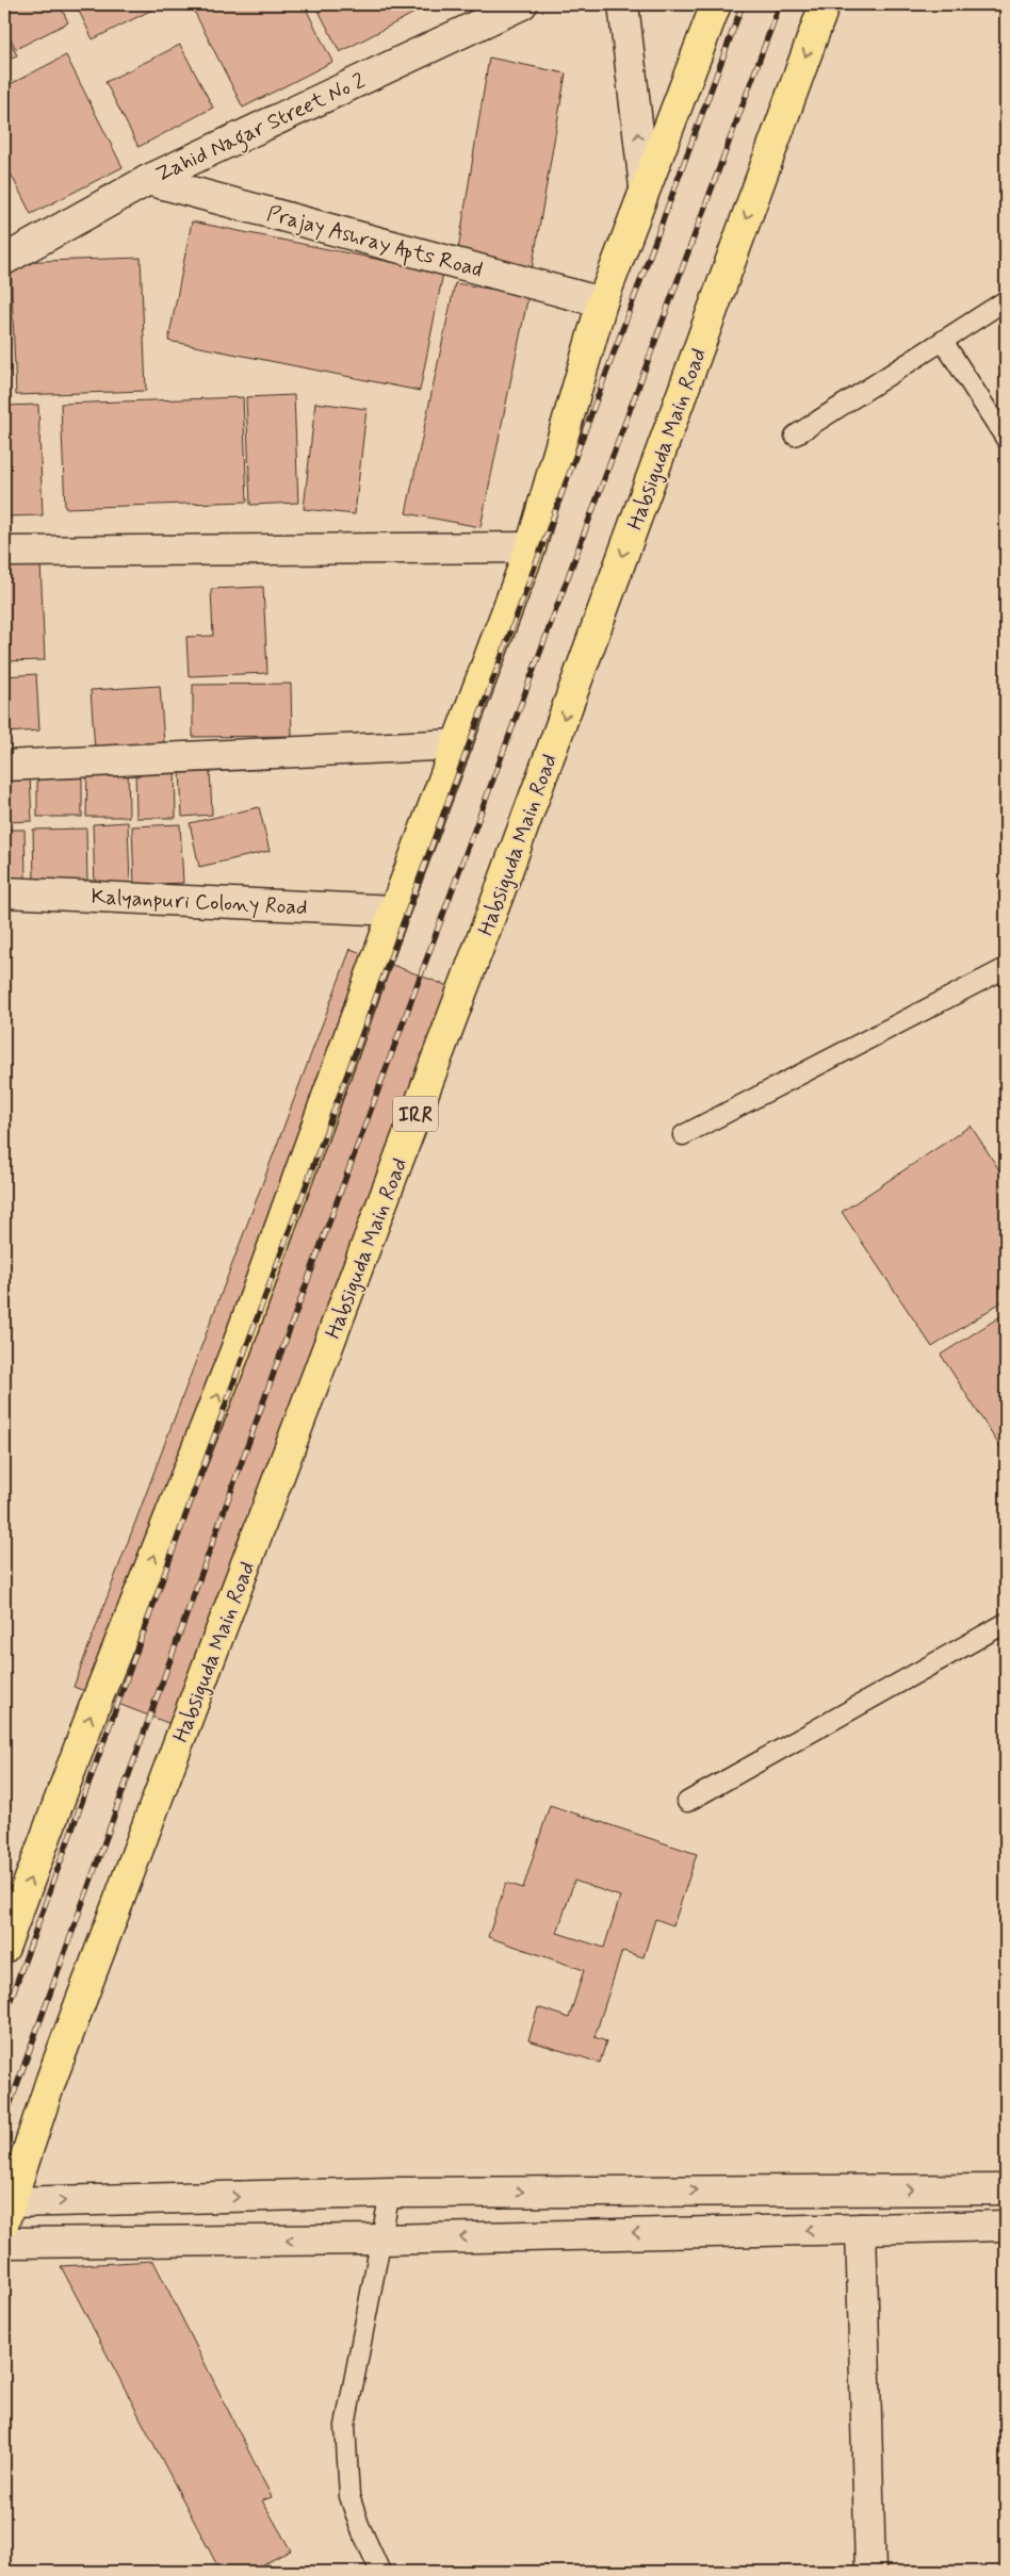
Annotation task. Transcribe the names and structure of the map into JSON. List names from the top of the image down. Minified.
{"streets":{"main road":["Habsiguda Main Road","IRR"],"street":["Zahid Nagar Street No 2","Prajay Ashray Apts Road","Kalyanpuri Colony Road"]},"crossings":[["Zahid Nagar Street No 2","Prajay Ashray Apts Road"]]}
